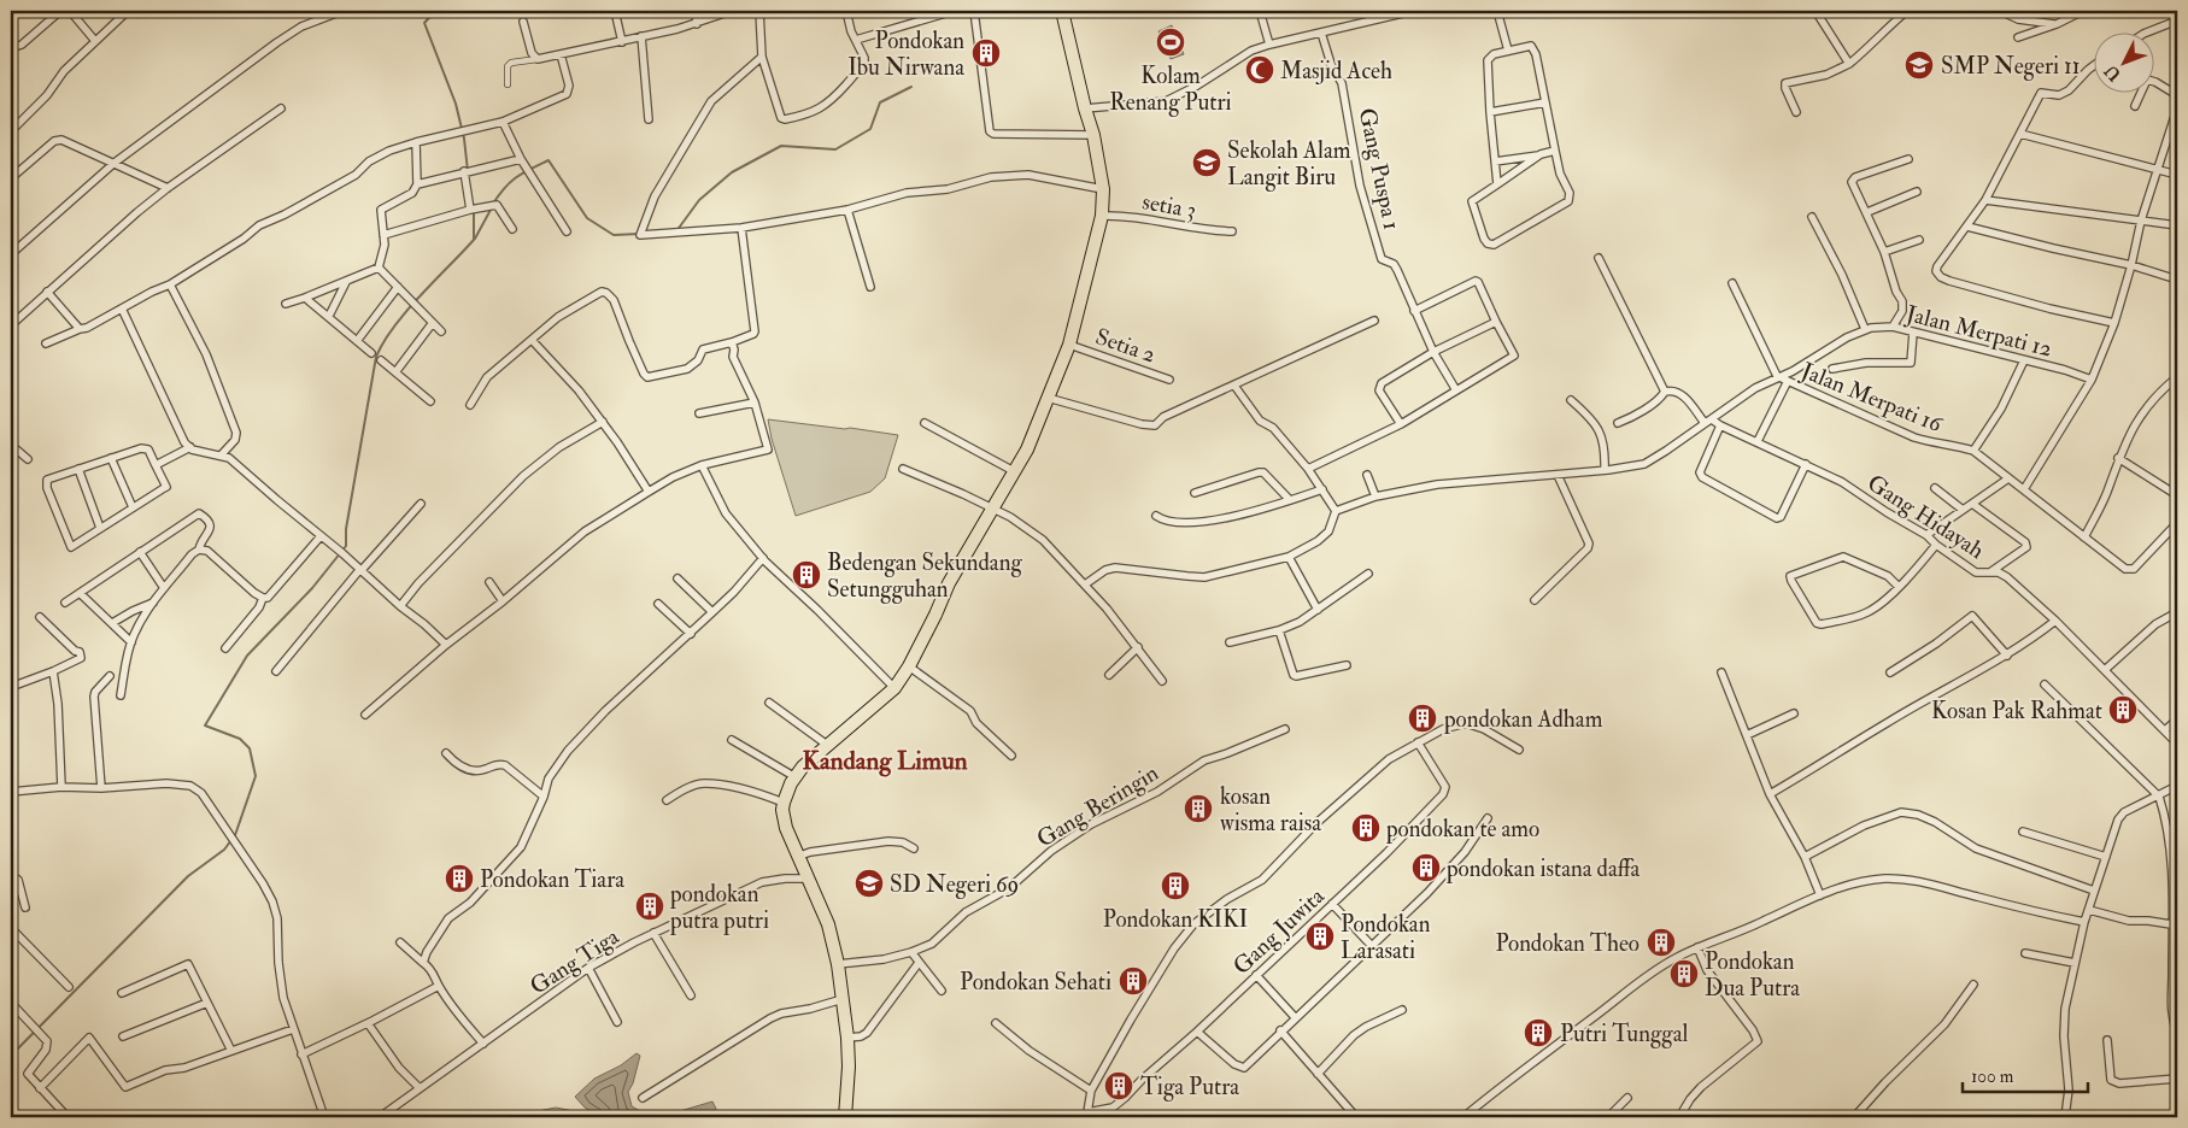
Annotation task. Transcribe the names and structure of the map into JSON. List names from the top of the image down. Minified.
{"streets":{"street":["Gang Puspa 1","setia 3","Jalan Merpati 12","Setia 2","Jalan Merpati 16","Gang Hidayah","Gang Beringin","Gang Juwita","Gang Tiga"]},"crossings":[["Jalan Merpati 12","Jalan Merpati 16"],["Jalan Merpati 12","Gang Hidayah"]],"districts":["Kandang Limun"],"places":{"sports":["Kolam Renang Putri"],"building":["Pondokan Ibu Nirwana","Bedengan Sekundang Setungguhan","Kosan Pak Rahmat","pondokan Adham","kosan wisma raisa","pondokan te amo","pondokan istana daffa","Pondokan Tiara","Pondokan KIKI","pondokan putra putri","Pondokan Larasati","Pondokan Theo","Pondokan Dua Putra","Pondokan Sehati","Putri Tunggal","Tiga Putra"],"school or university":["SMP Negeri 11","Sekolah Alam Langit Biru","SD Negeri 69"],"mosque":["Masjid Aceh"]},"scale_bar":"100 m","north":"bottom left"}
